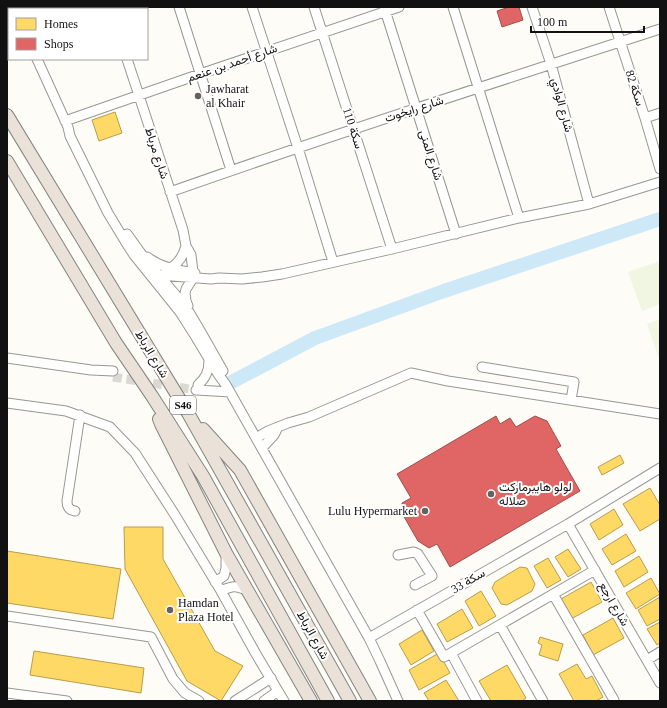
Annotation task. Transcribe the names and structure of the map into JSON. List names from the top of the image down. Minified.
{"streets":{"highway":["شارع الرباط","S46"],"street":["شارع أحمد بن عنعم","سكة 82","شارع الوادي","شارع رايخوت","سكة 110","شارع مرباط","شارع المنى","سكة 33","شارع ارجع"]},"crossings":[["شارع أحمد بن عنعم","سكة 110"],["شارع أحمد بن عنعم","شارع مرباط"],["شارع أحمد بن عنعم","شارع المنى"],["سكة 82","شارع رايخوت"],["شارع الوادي","شارع رايخوت"],["شارع رايخوت","سكة 110"],["شارع رايخوت","شارع مرباط"],["شارع رايخوت","شارع المنى"],["سكة 33","شارع ارجع"]],"places":["Jawharat al Khair","لولو هايبرماركت صلاله","Lulu Hypermarket","Hamdan Plaza Hotel"],"legend":["Homes","Shops"],"scale_bar":"100 m"}
